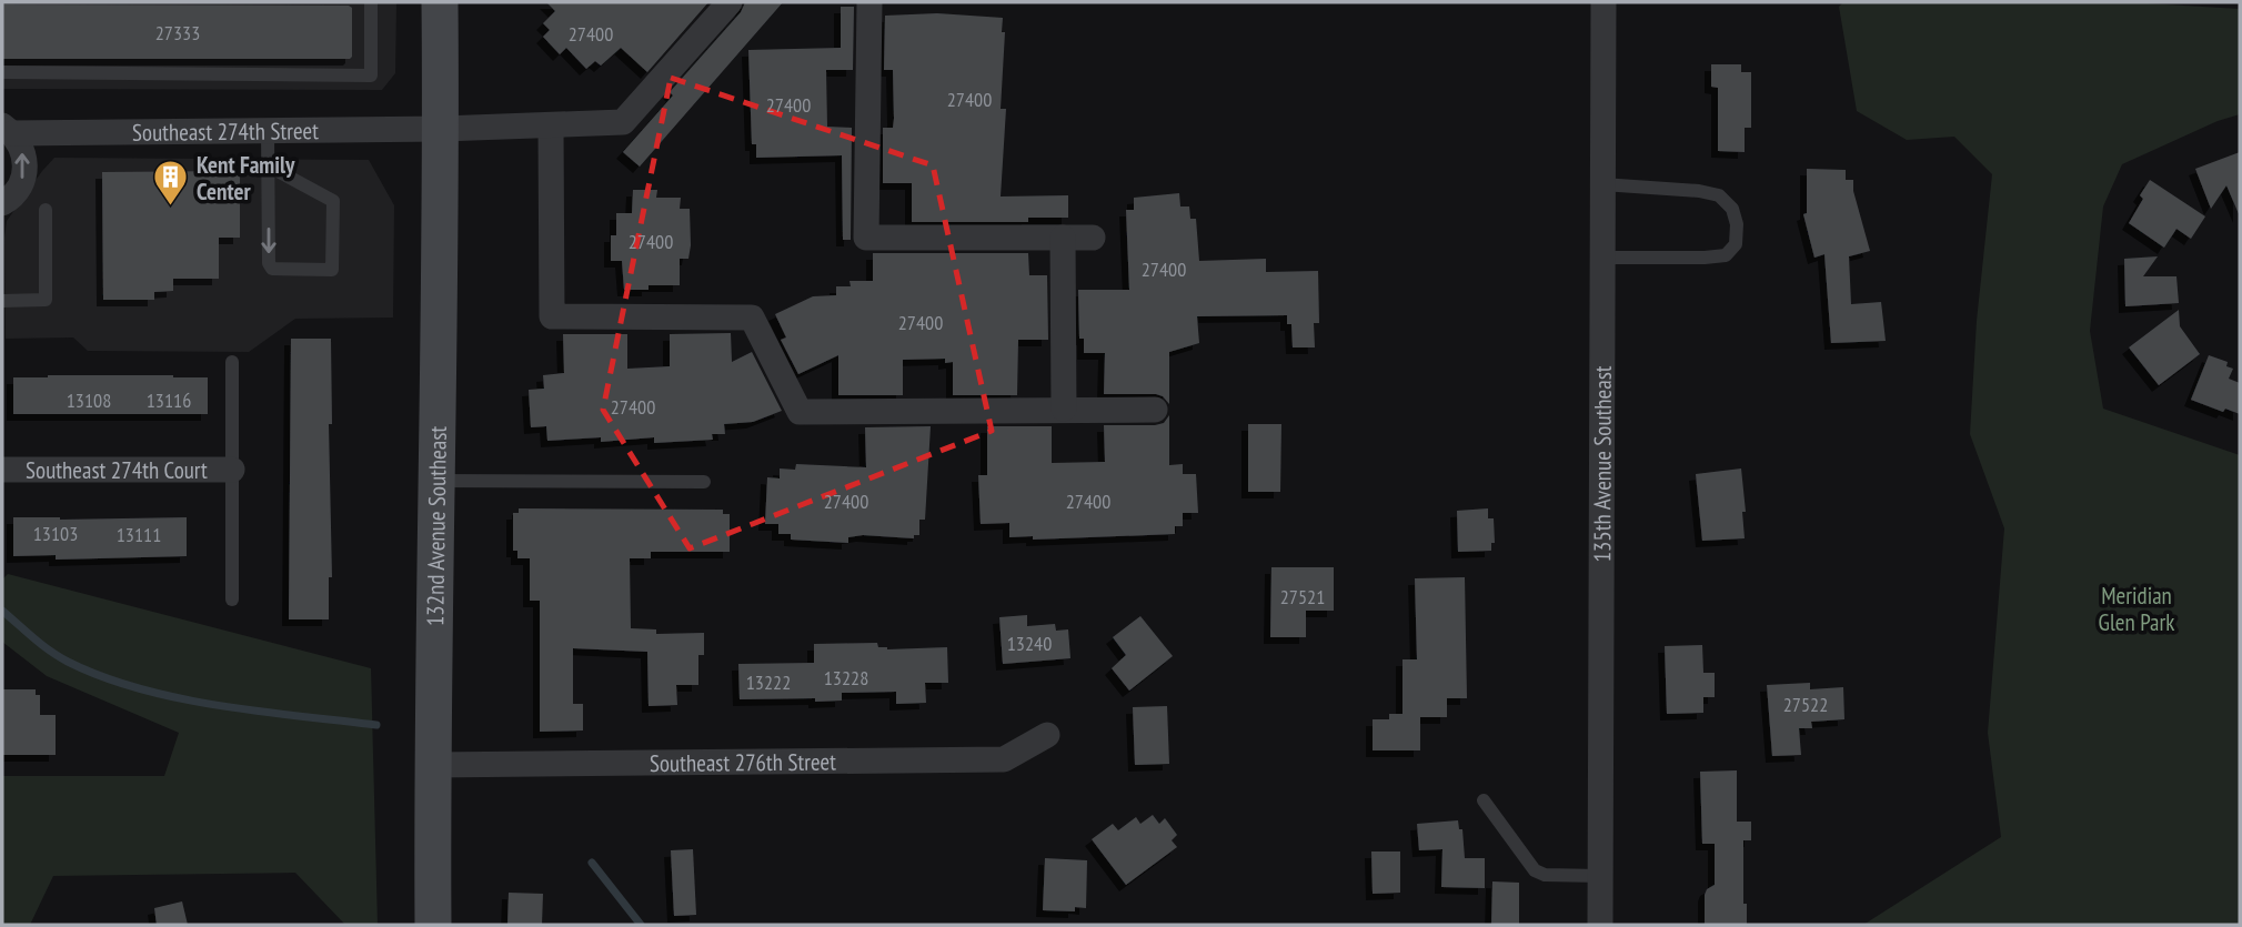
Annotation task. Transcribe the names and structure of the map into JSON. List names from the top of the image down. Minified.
{"streets":{"main road":["132nd Avenue Southeast"],"street":["Southeast 274th Street","135th Avenue Southeast","Southeast 274th Court","Southeast 276th Street"]},"crossings":[["Southeast 274th Street","132nd Avenue Southeast"],["132nd Avenue Southeast","Southeast 276th Street"]],"parks":["Meridian Glen Park"],"places":{"building":["Kent Family Center"]},"house_numbers":["27333","27400","27400","27400","27400","27400","27400","13108","13116","27400","27400","27400","13103","13111","27521","13240","13228","13222","27522"]}
